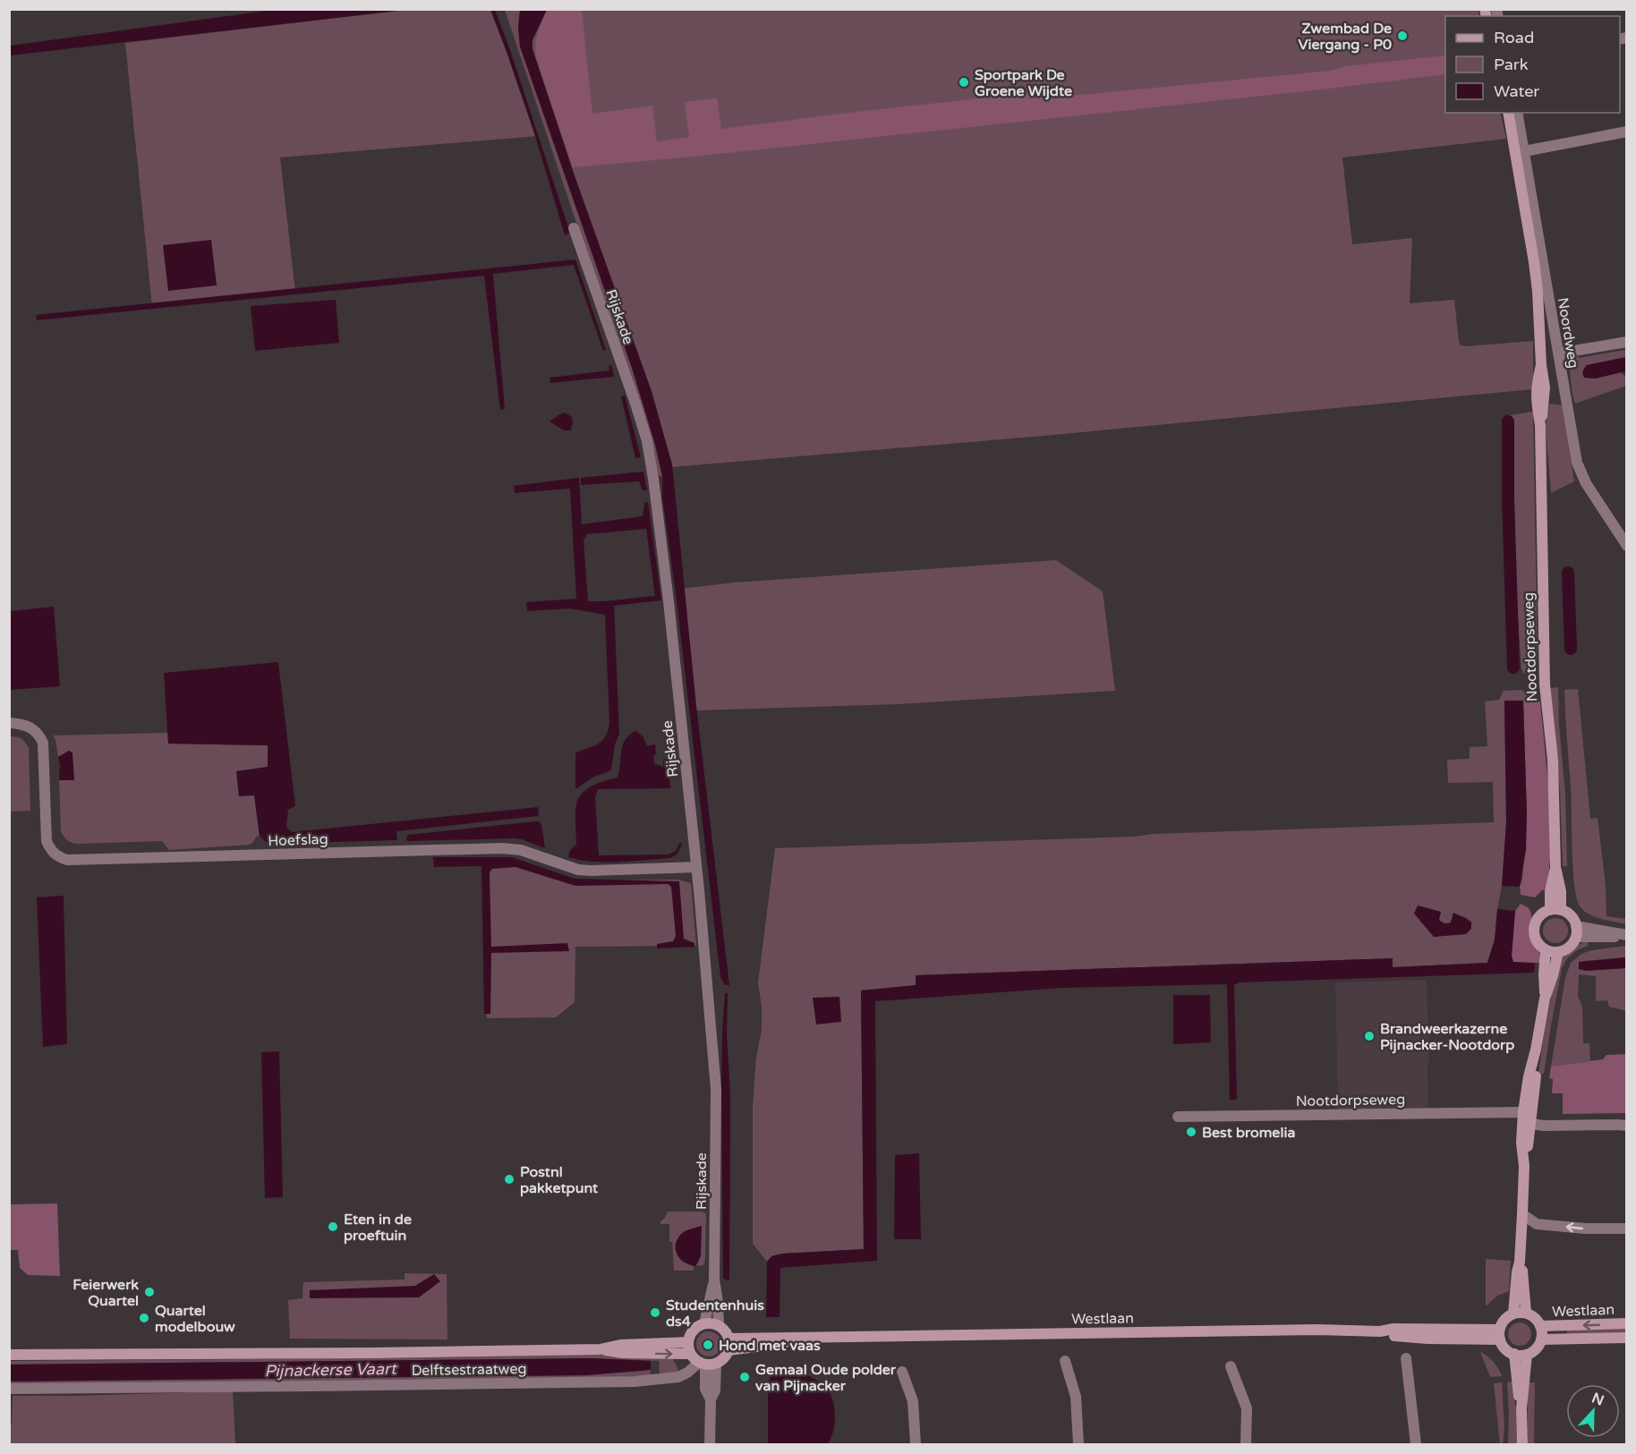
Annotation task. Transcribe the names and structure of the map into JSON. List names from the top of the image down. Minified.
{"streets":{"main road":["Noordweg","Nootdorpseweg","Westlaan","Delftsestraatweg"],"street":["Rijskade","Hoefslag"]},"crossings":[["Rijskade","Hoefslag"],["Rijskade","Westlaan"],["Rijskade","Delftsestraatweg"],["Noordweg","Nootdorpseweg"],["Westlaan","Delftsestraatweg"]],"water":["Pijnackerse Vaart"],"places":["Zwembad De Viergang - P0","Sportpark De Groene Wijdte","Brandweerkazerne Pijnacker-Nootdorp","Best bromelia","Postnl pakketpunt","Eten in de proeftuin","Feierwerk Quartel","Studentenhuis ds4","Quartel modelbouw","Hond met vaas","Gemaal Oude polder van Pijnacker"],"legend":["Road","Park","Water"],"north":"top"}
